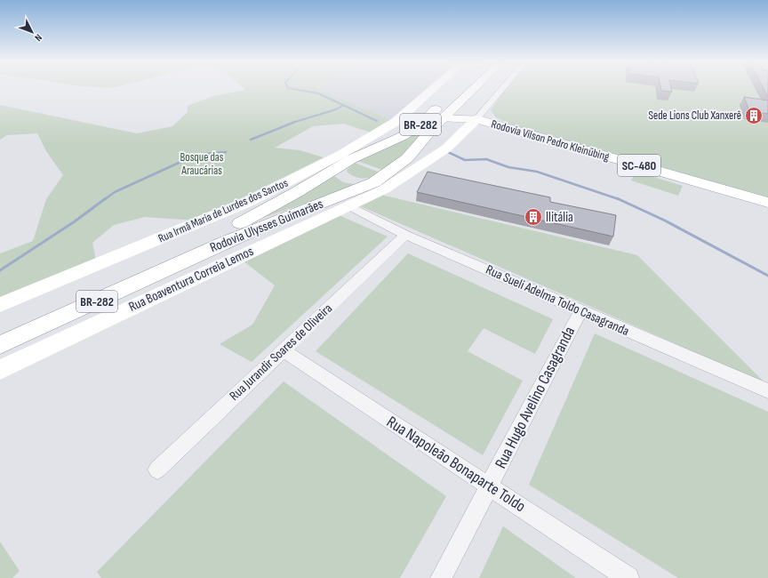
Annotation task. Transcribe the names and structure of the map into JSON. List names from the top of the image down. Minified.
{"streets":{"main road":["BR-282","Rodovia Vilson Pedro Kleinübing","SC-480","Rodovia Ulysses Guimarães"],"street":["Rua Irmã Maria de Lurdes dos Santos","Rua Boaventura Correia Lemos","Rua Sueli Adelma Toldo Casagranda","Rua Jurandir Soares de Oliveira","Rua Hugo Avelino Casagranda","Rua Napoleão Bonaparte Toldo"]},"crossings":[["Rodovia Vilson Pedro Kleinübing","Rodovia Ulysses Guimarães"],["Rodovia Vilson Pedro Kleinübing","Rua Boaventura Correia Lemos"],["Rua Boaventura Correia Lemos","Rua Sueli Adelma Toldo Casagranda"],["Rua Sueli Adelma Toldo Casagranda","Rua Jurandir Soares de Oliveira"],["Rua Sueli Adelma Toldo Casagranda","Rua Hugo Avelino Casagranda"],["Rua Jurandir Soares de Oliveira","Rua Napoleão Bonaparte Toldo"],["Rua Hugo Avelino Casagranda","Rua Napoleão Bonaparte Toldo"]],"parks":["Bosque das Araucárias"],"places":{"building":["Sede Lions Club Xanxerê","Ilitália"]},"north":"bottom right"}
